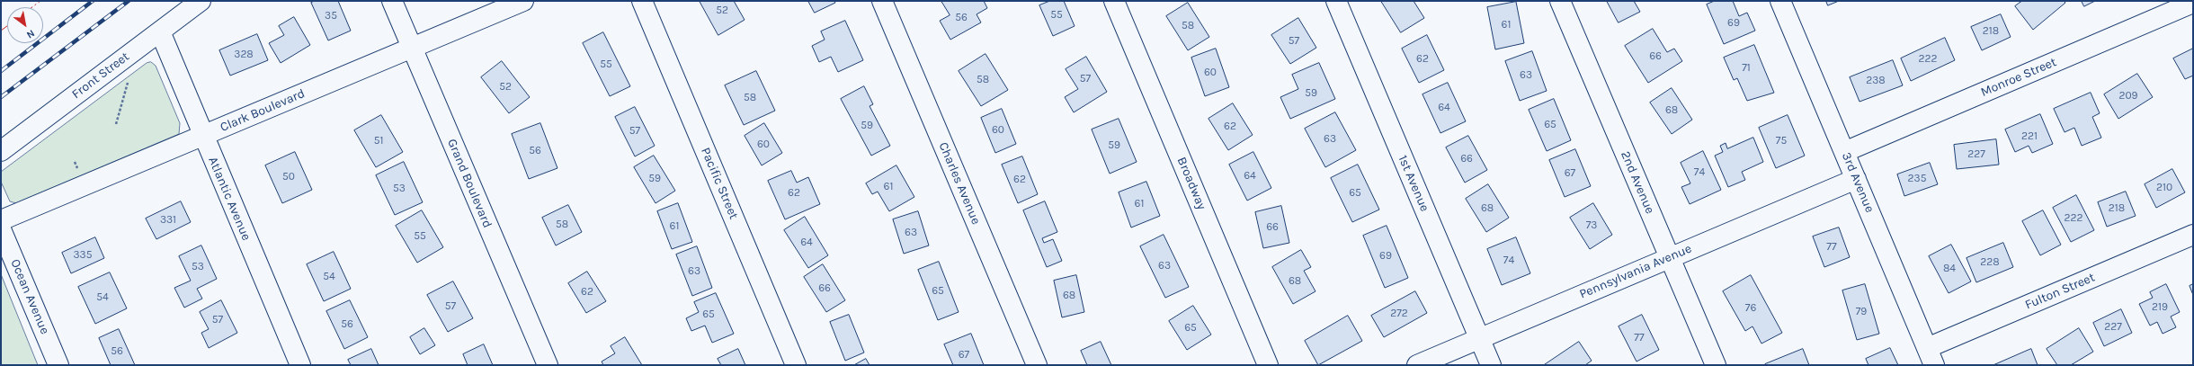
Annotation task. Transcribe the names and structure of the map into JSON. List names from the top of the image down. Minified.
{"streets":{"street":["Front Street","Monroe Street","Clark Boulevard","2nd Avenue","3rd Avenue","Grand Boulevard","Pacific Street","Charles Avenue","Broadway","1st Avenue","Atlantic Avenue","Pennsylvania Avenue","Fulton Street","Ocean Avenue"]},"crossings":[["Front Street","Atlantic Avenue"],["Monroe Street","3rd Avenue"],["Clark Boulevard","Grand Boulevard"],["Clark Boulevard","Atlantic Avenue"],["2nd Avenue","Pennsylvania Avenue"],["3rd Avenue","Pennsylvania Avenue"],["3rd Avenue","Fulton Street"],["1st Avenue","Pennsylvania Avenue"]],"house_numbers":["52","55","35","56","69","61","58","218","57","328","66","62","222","55","71","60","63","57","58","238","52","59","209","58","64","68","65","59","62","60","57","221","63","51","75","60","59","56","227","66","74","67","64","50","59","235","62","61","210","53","62","65","61","68","218","222","331","58","73","61","66","63","55","64","77","335","69","74","228","63","53","84","63","54","68","66","65","62","68","54","57","219","76","79","272","65","57","56","227","65","77","56","67"],"north":"bottom right"}
